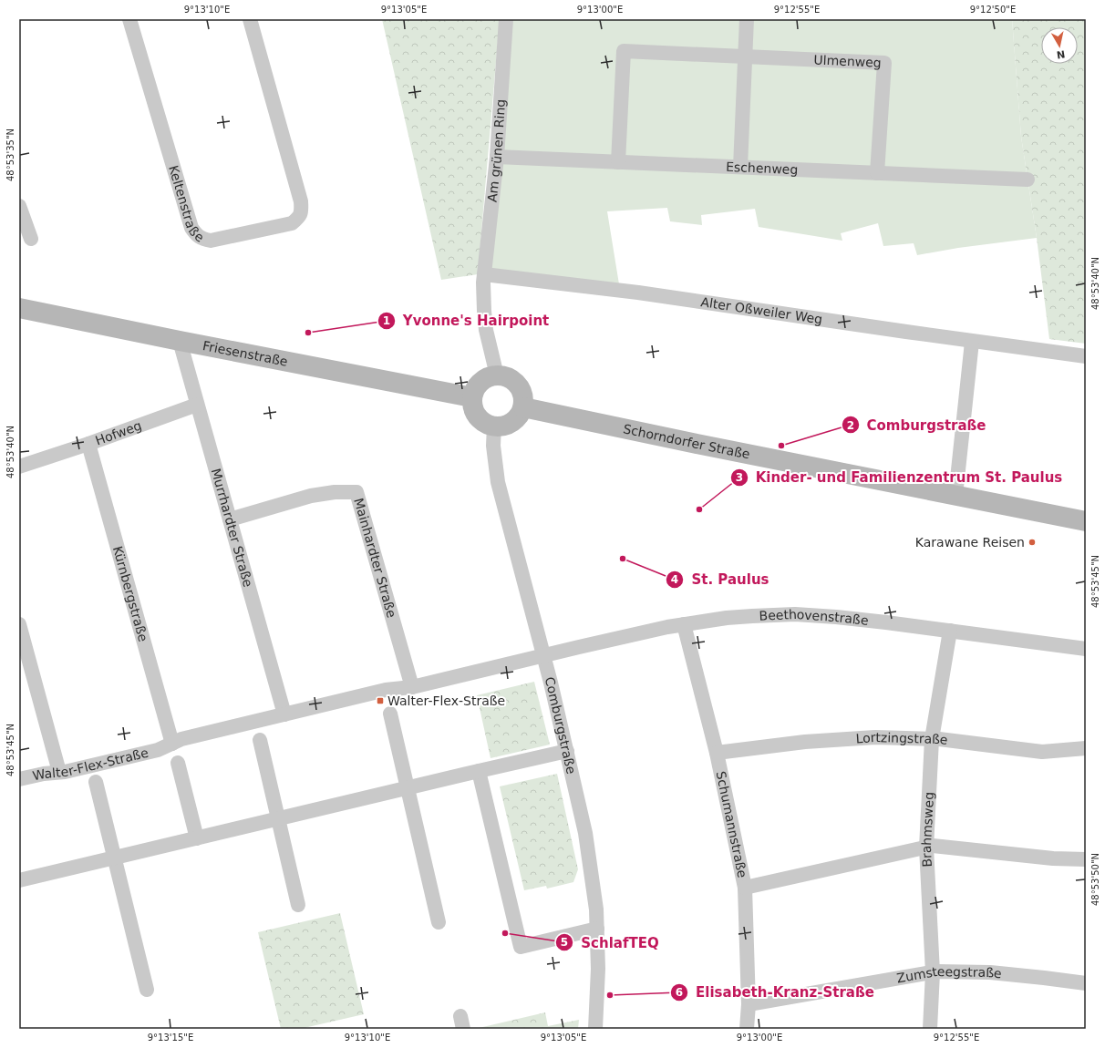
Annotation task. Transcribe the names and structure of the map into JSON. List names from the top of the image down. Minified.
{"streets":{"main road":["Friesenstraße","Schorndorfer Straße"],"street":["Ulmenweg","Am grünen Ring","Eschenweg","Keltenstraße","Alter Oßweiler Weg","Hofweg","Murrhardter Straße","Mainhardter Straße","Kürnbergstraße","Beethovenstraße","Comburgstraße","Lortzingstraße","Walter-Flex-Straße","Schumannstraße","Brahmsweg","Zumsteegstraße"]},"crossings":[["Ulmenweg","Eschenweg"],["Am grünen Ring","Eschenweg"],["Am grünen Ring","Alter Oßweiler Weg"],["Am grünen Ring","Friesenstraße"],["Am grünen Ring","Schorndorfer Straße"],["Am grünen Ring","Comburgstraße"],["Friesenstraße","Schorndorfer Straße"],["Friesenstraße","Murrhardter Straße"],["Friesenstraße","Comburgstraße"],["Hofweg","Murrhardter Straße"],["Hofweg","Kürnbergstraße"],["Schorndorfer Straße","Comburgstraße"],["Murrhardter Straße","Mainhardter Straße"],["Murrhardter Straße","Walter-Flex-Straße"],["Mainhardter Straße","Walter-Flex-Straße"],["Kürnbergstraße","Walter-Flex-Straße"],["Beethovenstraße","Comburgstraße"],["Beethovenstraße","Walter-Flex-Straße"],["Beethovenstraße","Schumannstraße"],["Beethovenstraße","Brahmsweg"],["Comburgstraße","Walter-Flex-Straße"],["Lortzingstraße","Schumannstraße"],["Lortzingstraße","Brahmsweg"],["Schumannstraße","Zumsteegstraße"],["Brahmsweg","Zumsteegstraße"]],"places":{"other":["Yvonne's Hairpoint","Comburgstraße","Kinder- und Familienzentrum St. Paulus","Karawane Reisen","St. Paulus","SchlafTEQ","Elisabeth-Kranz-Straße"],"transit":["Walter-Flex-Straße"]},"north":"bottom","coordinates":["9°13'10\"E","9°13'05\"E","9°13'00\"E","9°12'55\"E","9°12'50\"E","48°53'35\"N","48°53'40\"N","48°53'45\"N","48°53'50\"N","9°13'15\"E"]}
